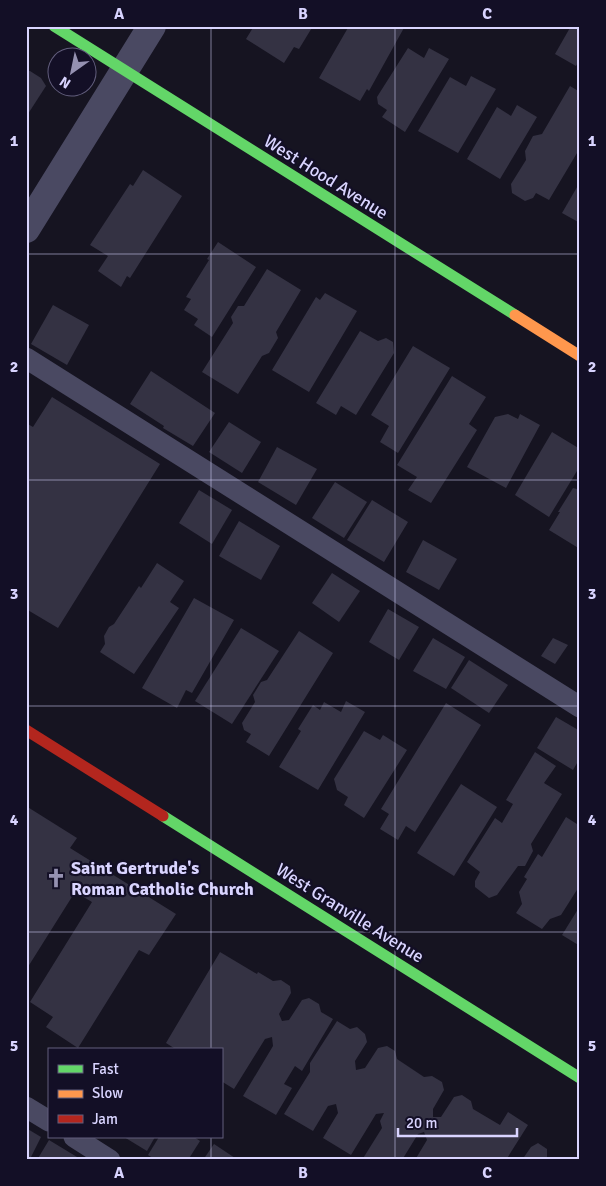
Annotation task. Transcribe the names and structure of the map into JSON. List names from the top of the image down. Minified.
{"streets":{"street":["West Hood Avenue","West Granville Avenue"]},"places":{"church":["Saint Gertrude's Roman Catholic Church"]},"legend":["Fast","Slow","Jam"],"scale_bar":"20 m","north":"bottom left","grid":{"columns":["A","B","C"],"rows":["1","2","3","4","5"]}}
